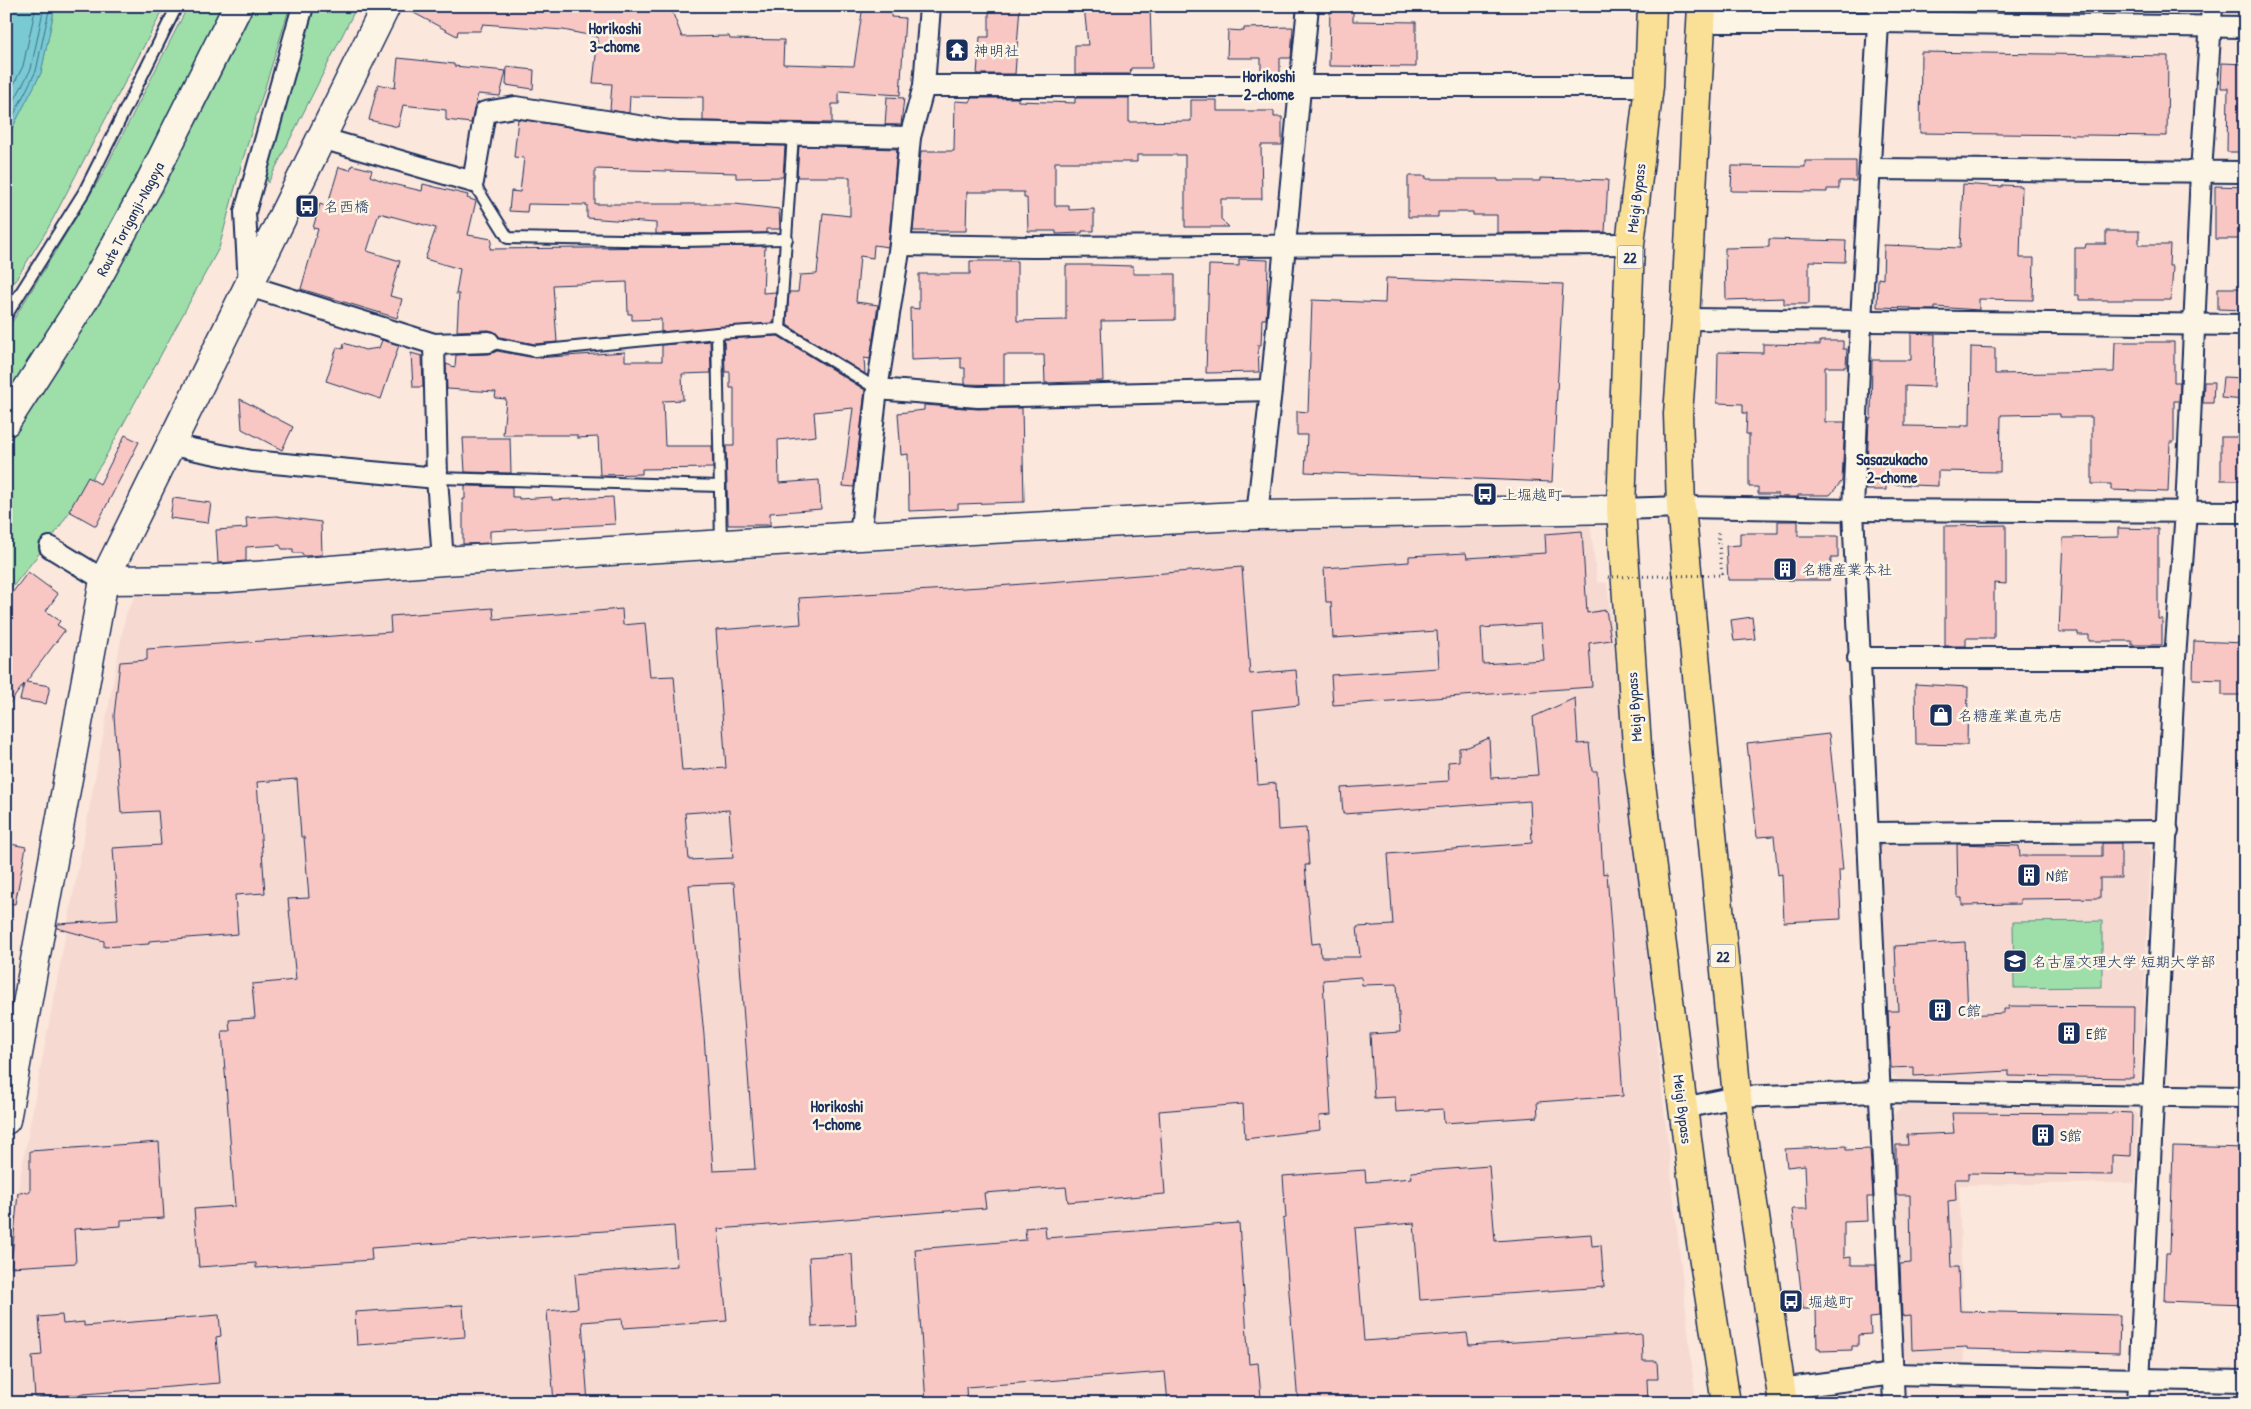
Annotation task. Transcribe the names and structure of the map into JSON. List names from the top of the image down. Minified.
{"streets":{"highway":["Meigi Bypass","22"],"street":["Route Toriganji-Nagoya"]},"districts":["Horikoshi 3-chome","Horikoshi 2-chome","Sasazukacho 2-chome","Horikoshi 1-chome"],"places":{"temple":["神明社"],"bus stop":["名西橋","上堀越町","堀越町"],"building":["名糖産業本社","N館","C館","E館","S館"],"shop":["名糖産業直売店"],"school or university":["名古屋文理大学 短期大学部"]}}
